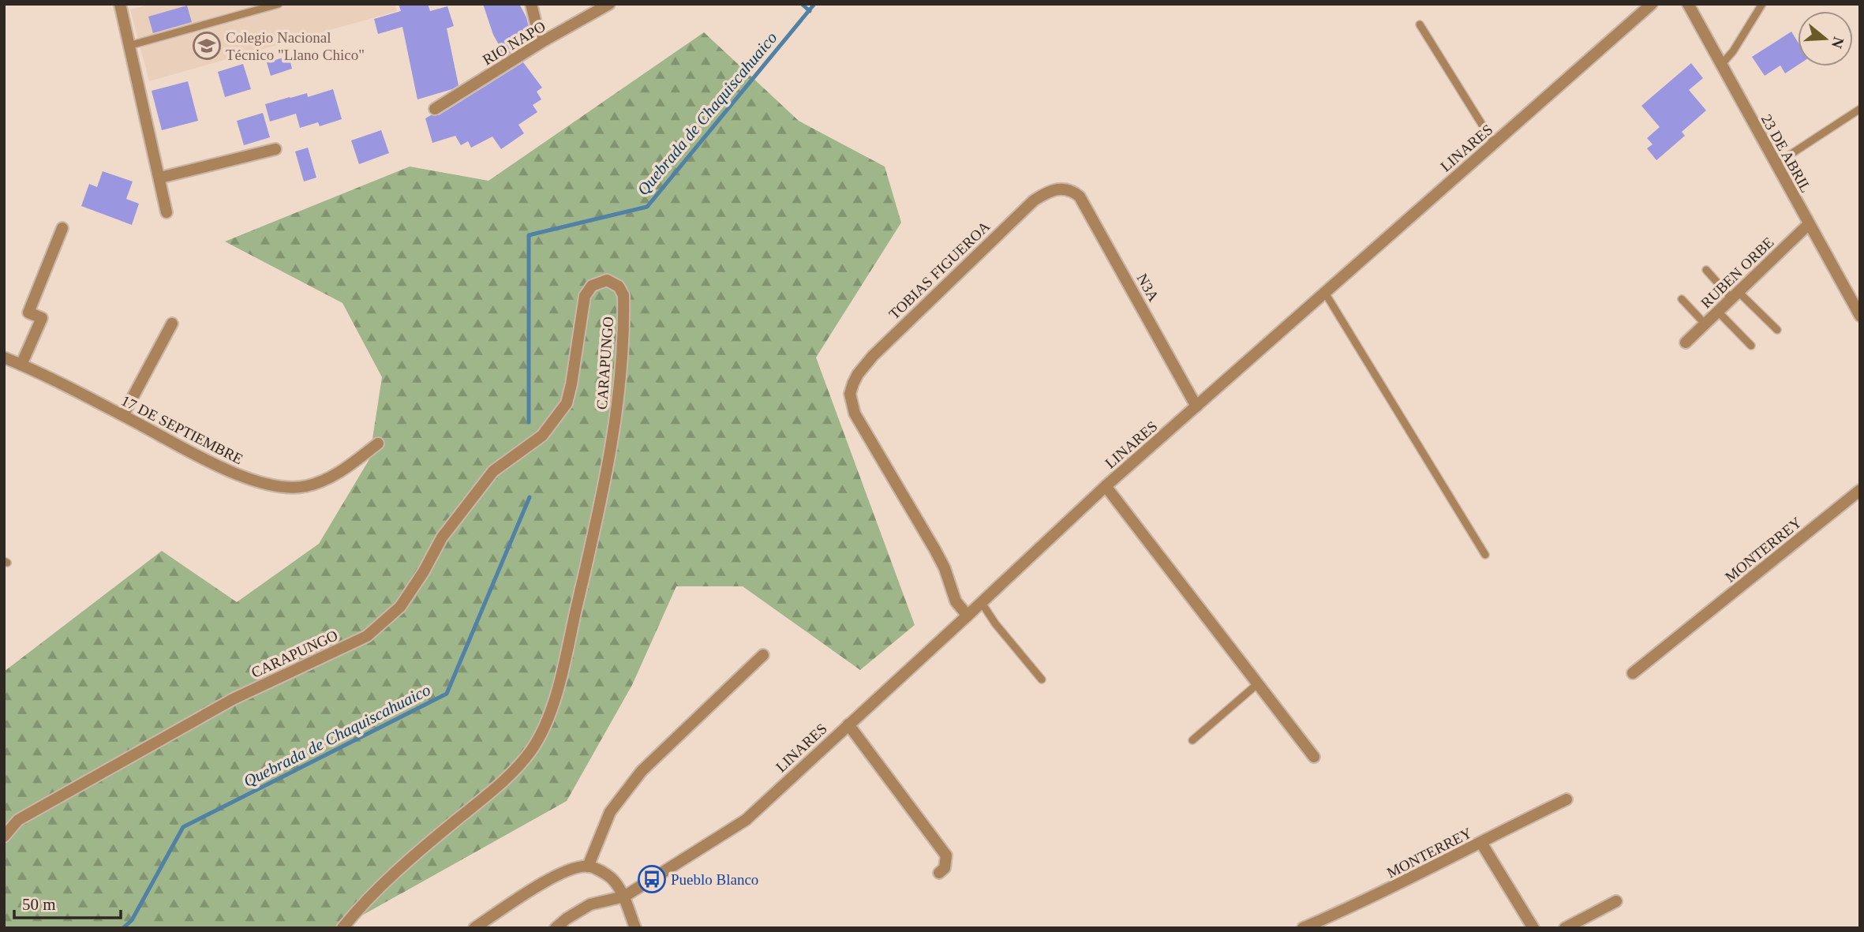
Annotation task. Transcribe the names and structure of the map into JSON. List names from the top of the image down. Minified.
{"streets":{"street":["RIO NAPO","LINARES","23 DE ABRIL","TOBIAS FIGUEROA","RUBEN ORBE","N3A","CARAPUNGO","17 DE SEPTIEMBRE","MONTERREY"]},"crossings":[["LINARES","TOBIAS FIGUEROA"],["LINARES","N3A"],["23 DE ABRIL","RUBEN ORBE"],["TOBIAS FIGUEROA","N3A"]],"water":["Quebrada de Chaquiscahuaico"],"places":{"school or university":["Colegio Nacional Técnico \"Llano Chico\""],"bus stop":["Pueblo Blanco"]},"scale_bar":"50 m","north":"right"}
